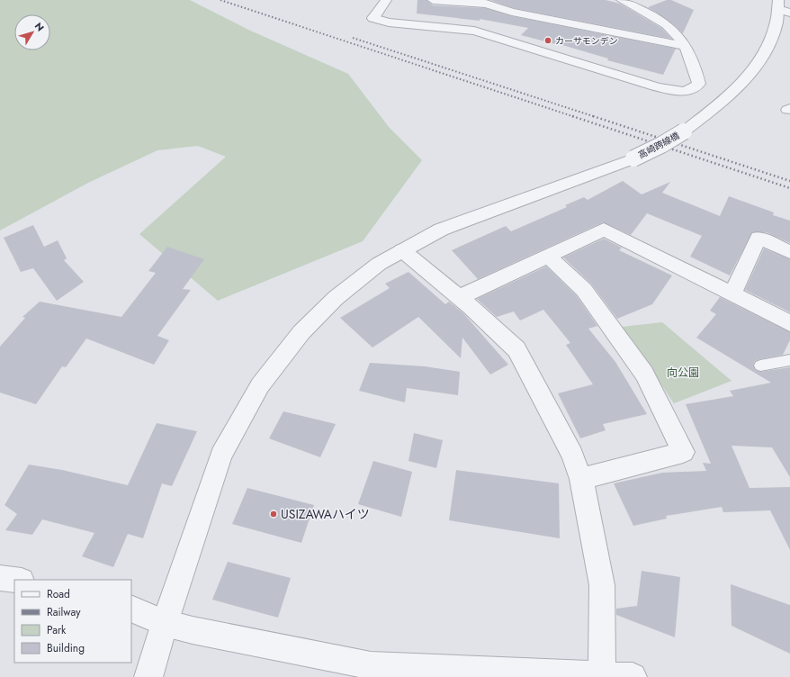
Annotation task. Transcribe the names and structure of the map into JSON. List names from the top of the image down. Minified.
{"streets":{"street":["高崎跨線橋"]},"parks":["向公園"],"places":["カーサモンデン","USIZAWAハイツ"],"legend":["Road","Railway","Park","Building"],"north":"top right"}
